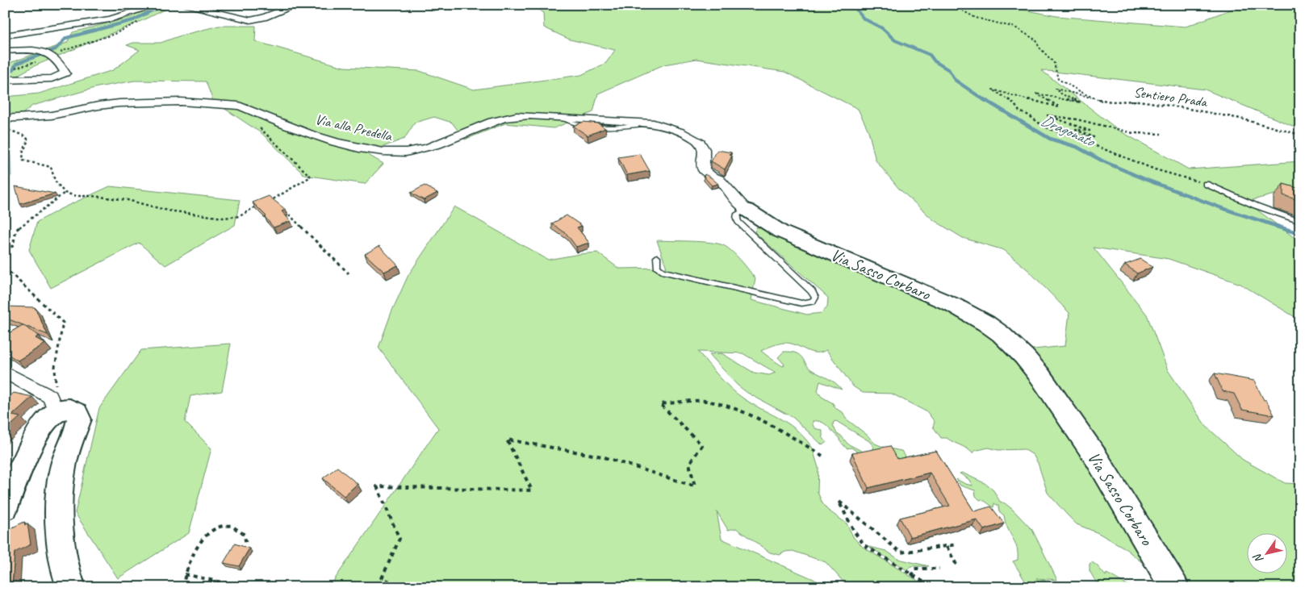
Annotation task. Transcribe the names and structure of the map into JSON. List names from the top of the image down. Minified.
{"streets":{"street":["Via alla Predella","Via Sasso Corbaro"],"path":["Sentiero Prada"]},"crossings":[["Via alla Predella","Via Sasso Corbaro"]],"water":["Dragonato"],"north":"bottom left"}
